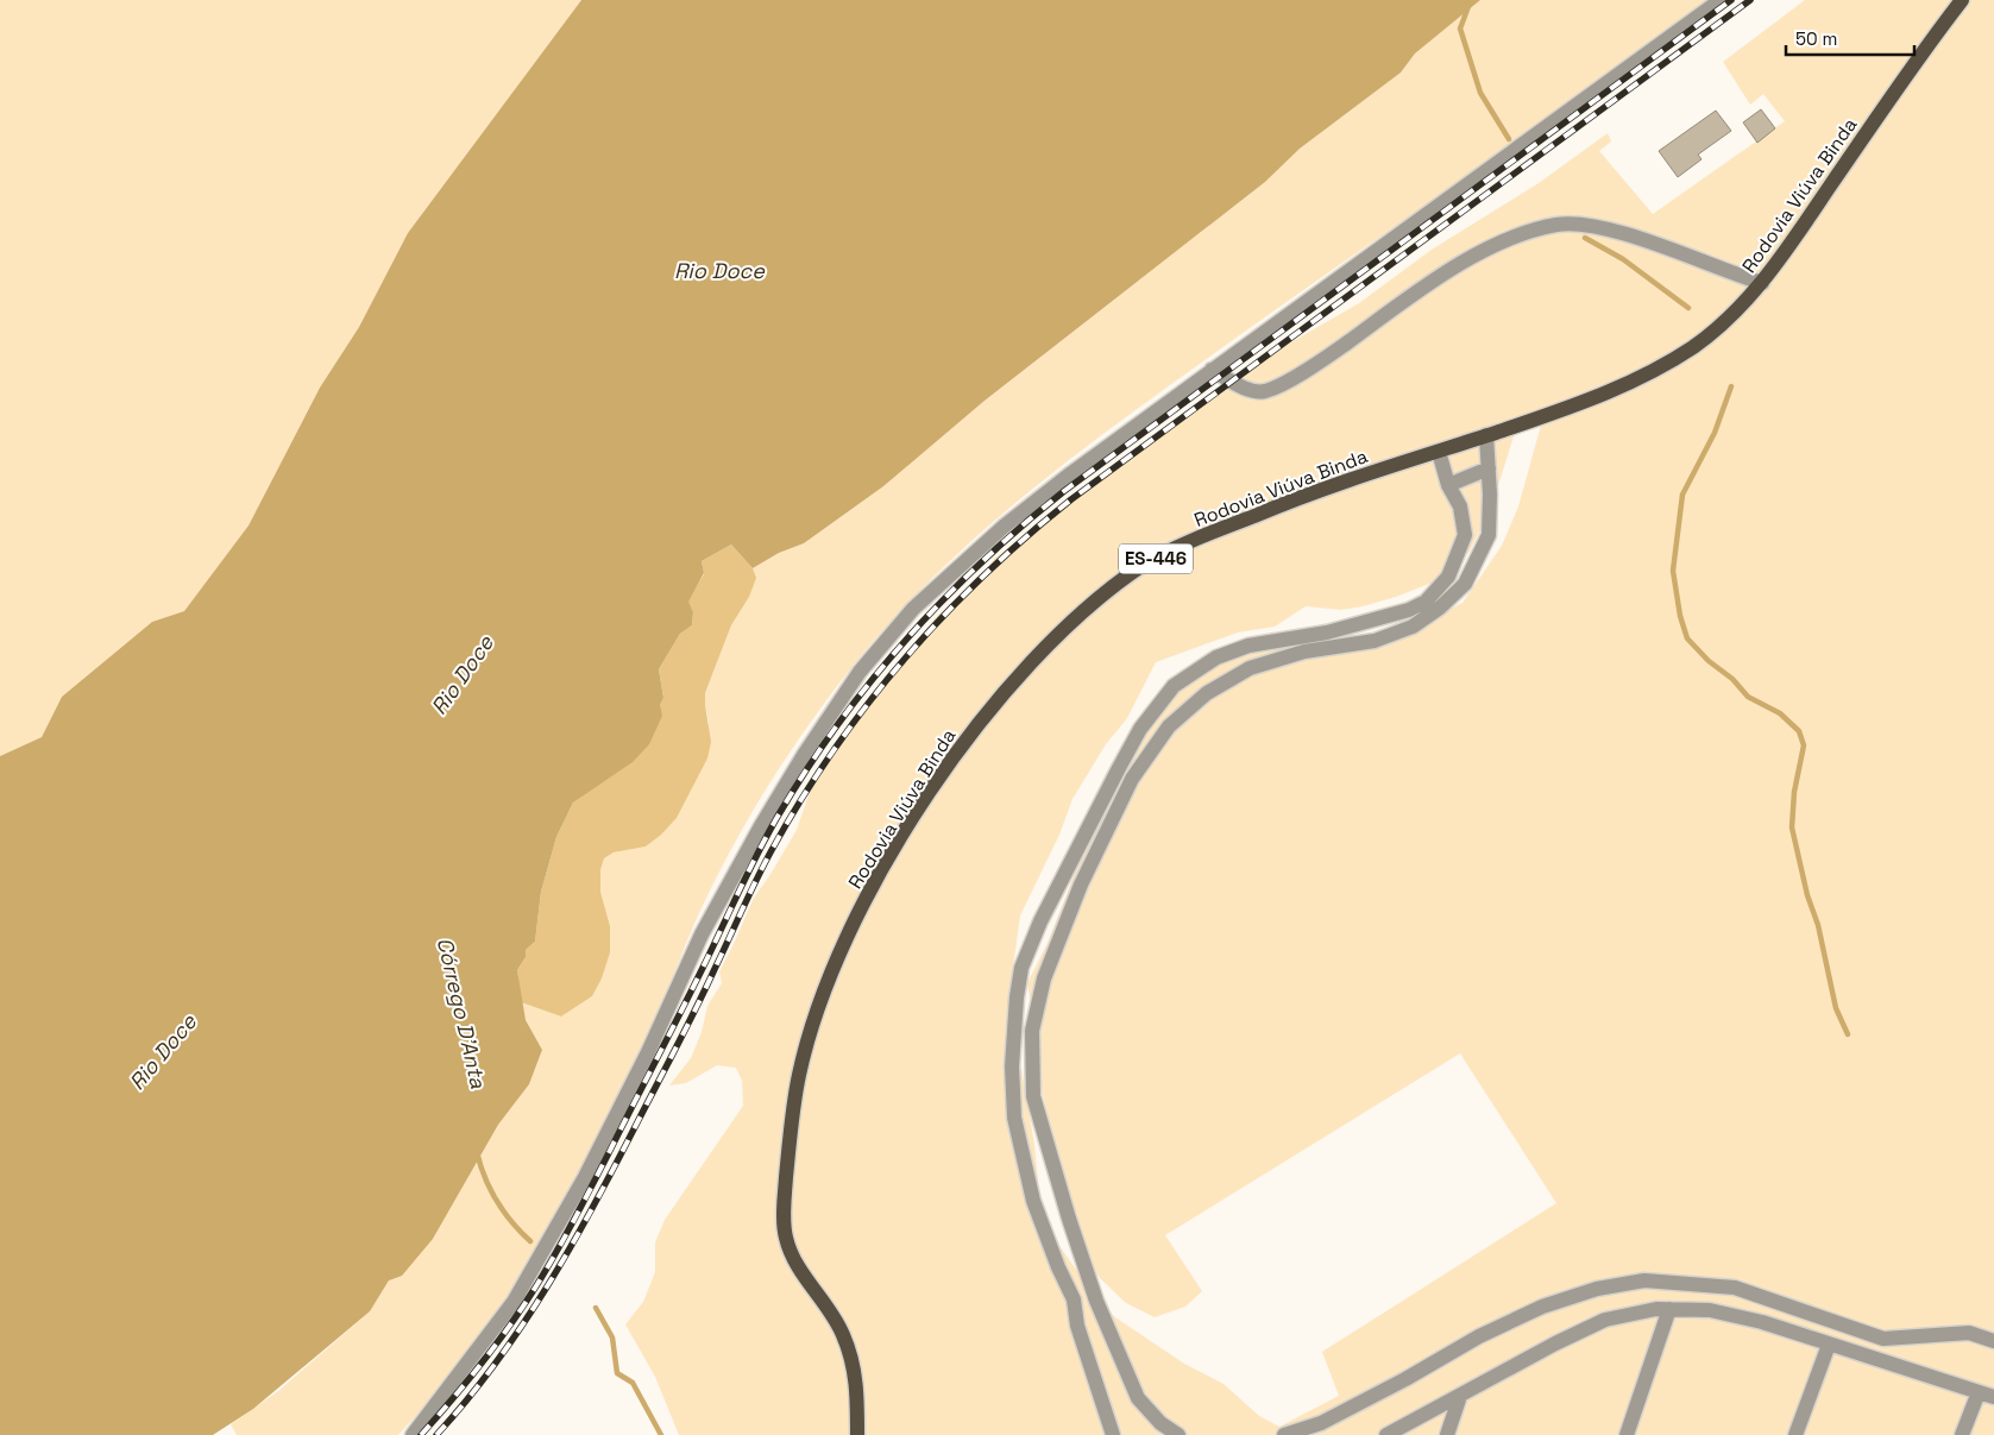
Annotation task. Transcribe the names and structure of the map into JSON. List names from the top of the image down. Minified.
{"streets":{"main road":["Rodovia Viúva Binda","ES-446"]},"water":["Rio Doce","Córrego D'Anta"],"scale_bar":"50 m"}
